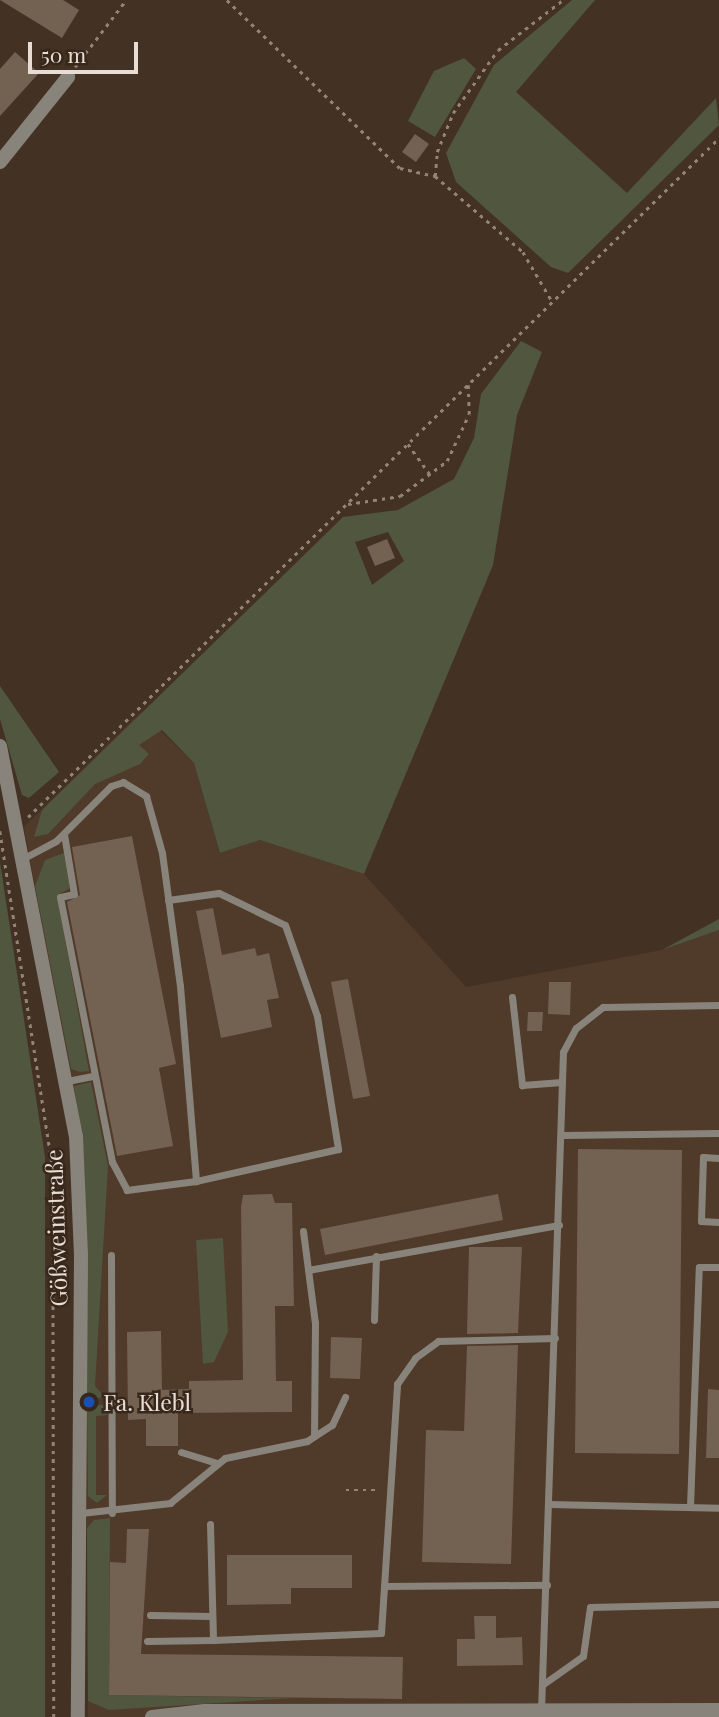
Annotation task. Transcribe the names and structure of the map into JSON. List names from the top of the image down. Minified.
{"streets":{"street":["Gößweinstraße"]},"places":["Fa. Klebl"],"scale_bar":"50 m"}
